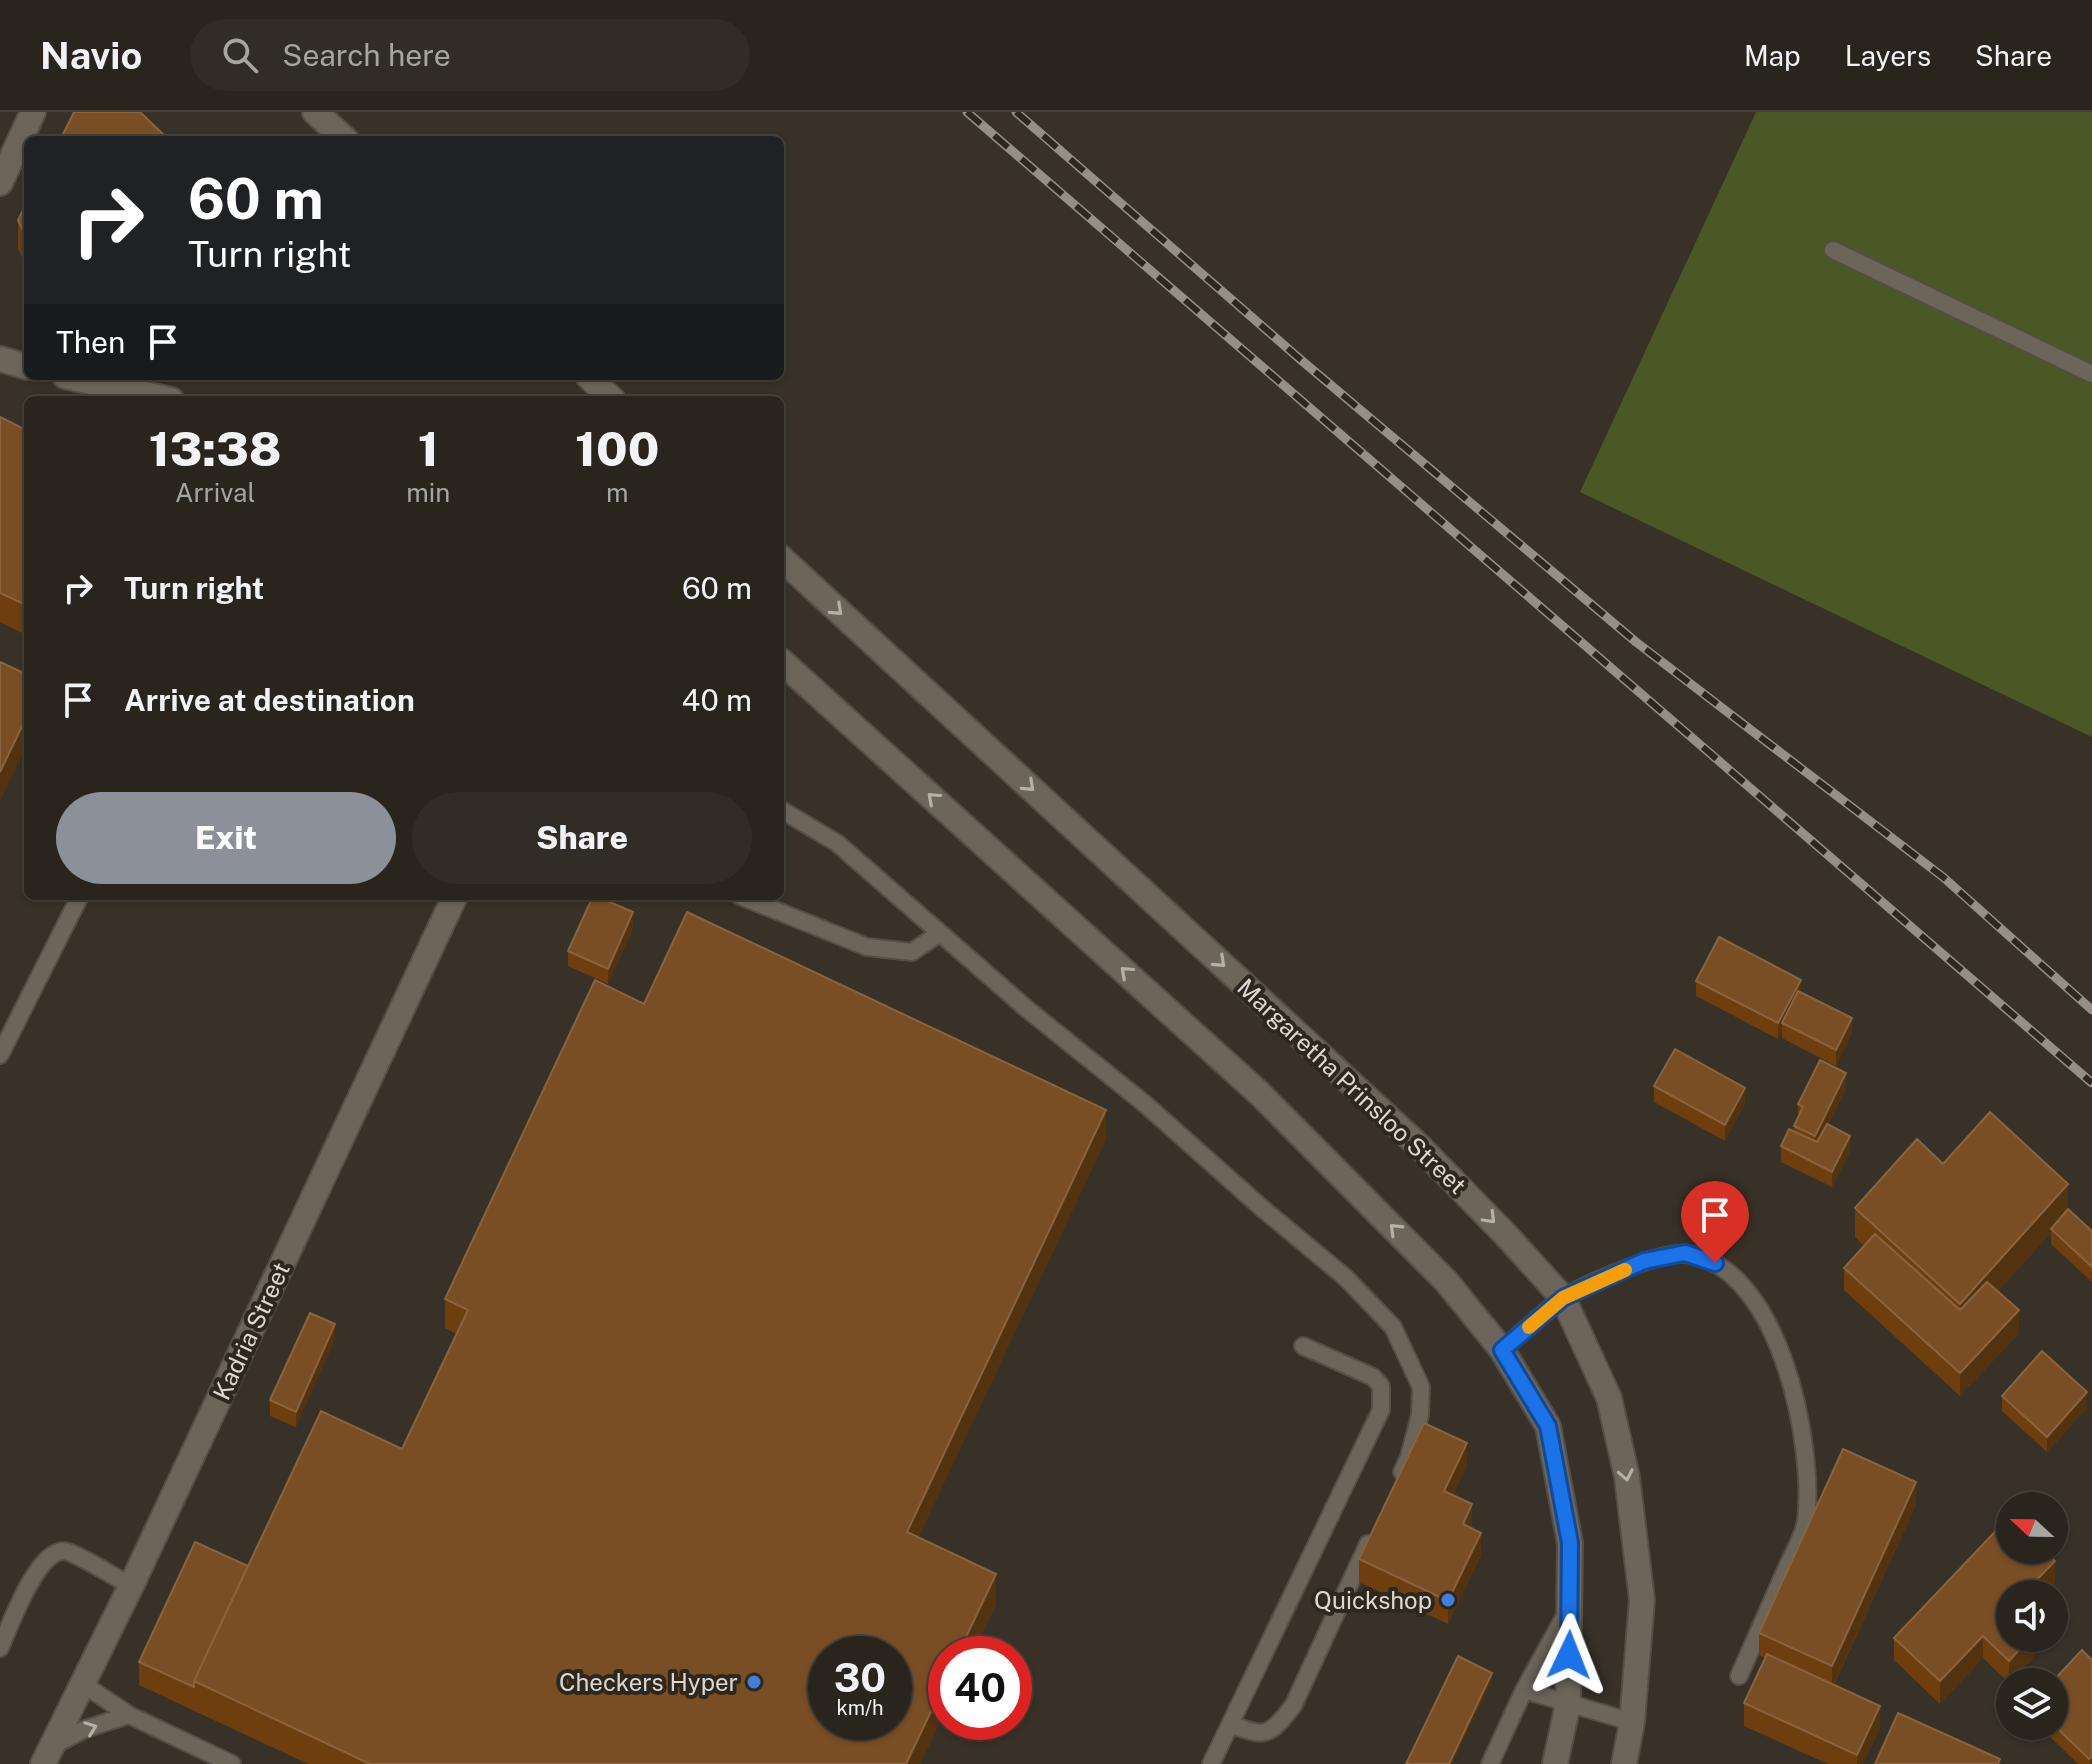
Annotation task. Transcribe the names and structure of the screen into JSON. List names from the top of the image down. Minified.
{"streets":{"street":["Margaretha Prinsloo Street","Kadria Street"]},"places":["Quickshop","Checkers Hyper"],"north":"left","page":{"header":"Navio","search":"Search here","nav":["Map","Layers","Share"],"turn":["60 m","Turn right"],"then":"Then","eta":["13:38","Arrival","1","min","100","m"],"list":[{"name":"Turn right","value":"60 m"},{"name":"Arrive at destination","value":"40 m"}],"buttons":["Exit","Share"],"speed":"30 km/h","limit":"40"}}
